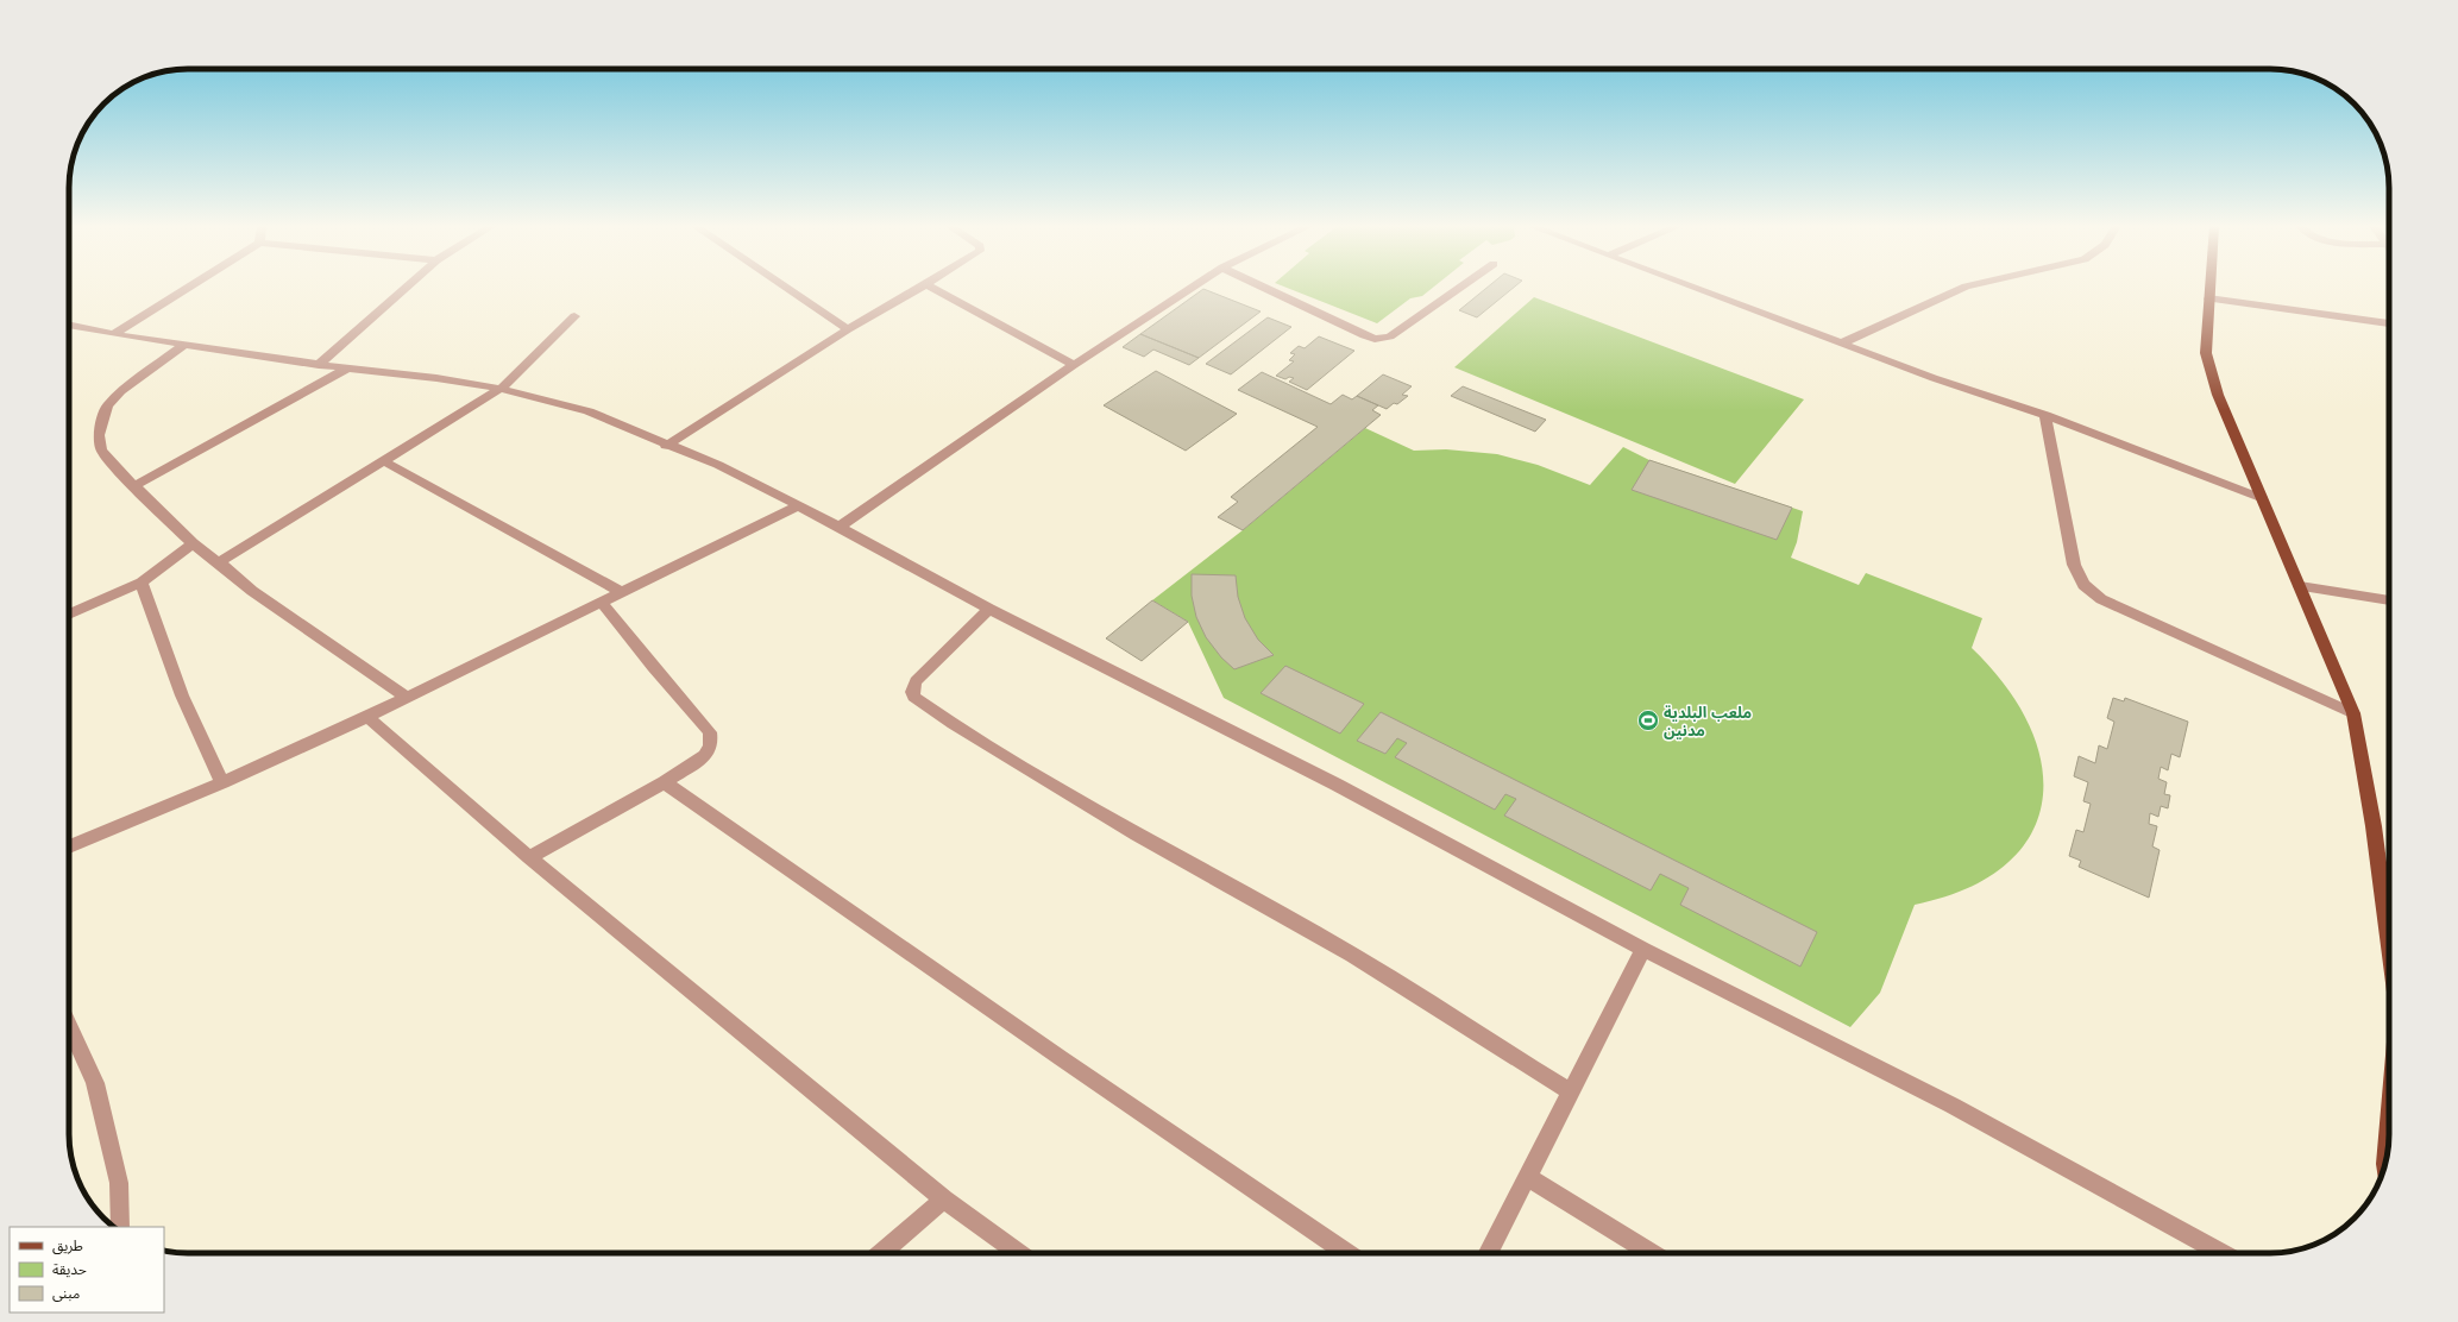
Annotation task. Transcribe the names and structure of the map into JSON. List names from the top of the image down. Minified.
{"places":{"sports":["ملعب البلدية مدنين"]},"legend":["طريق","حديقة","مبنى"]}
